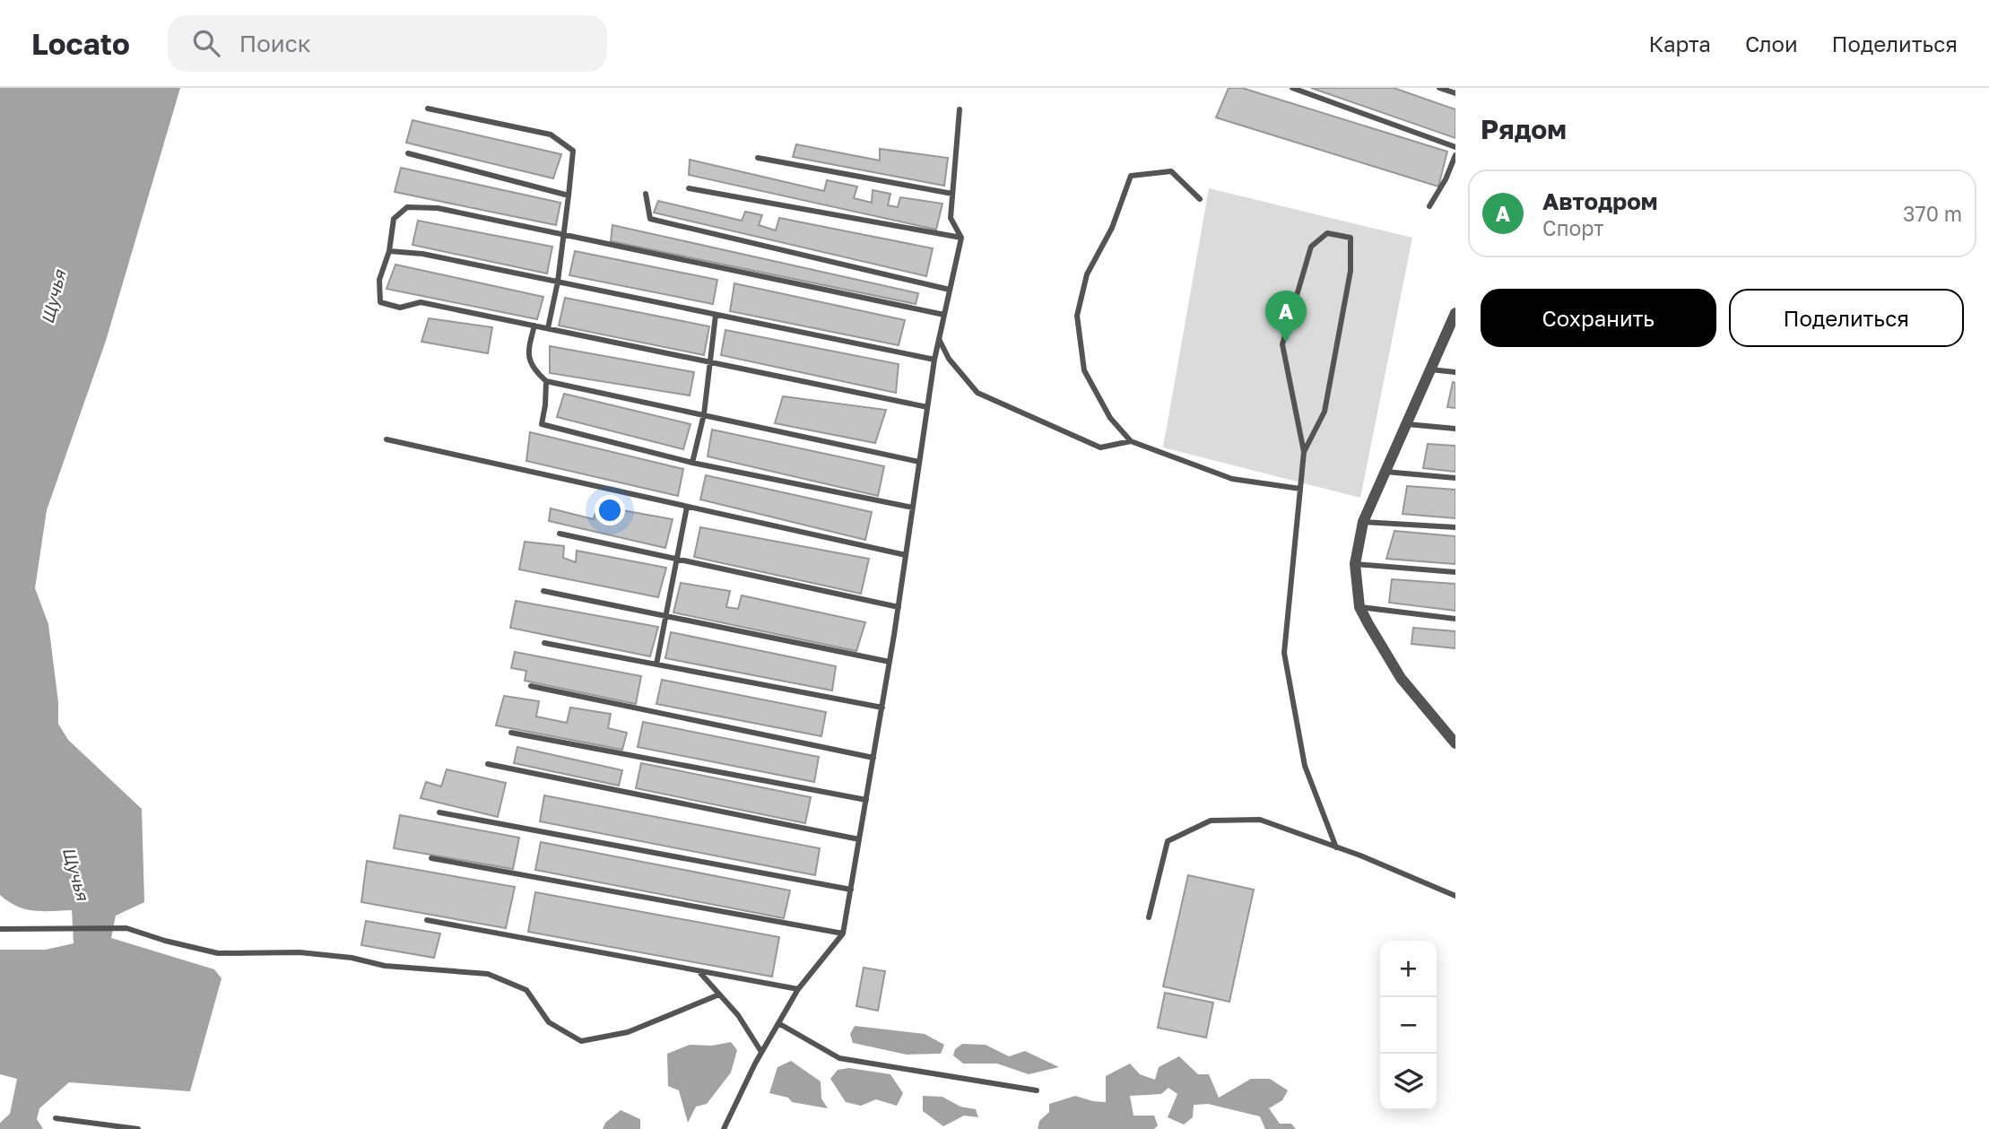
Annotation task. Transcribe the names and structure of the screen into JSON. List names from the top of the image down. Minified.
{"water":["Щучья"],"page":{"header":"Locato","search":"Поиск","nav":["Карта","Слои","Поделиться"],"heading":"Рядом","list":[{"mark":"A","name":"Автодром","note":"Спорт","value":"370 m"}],"buttons":["Сохранить","Поделиться"],"pins":"A","map_buttons":["+","−"]}}
